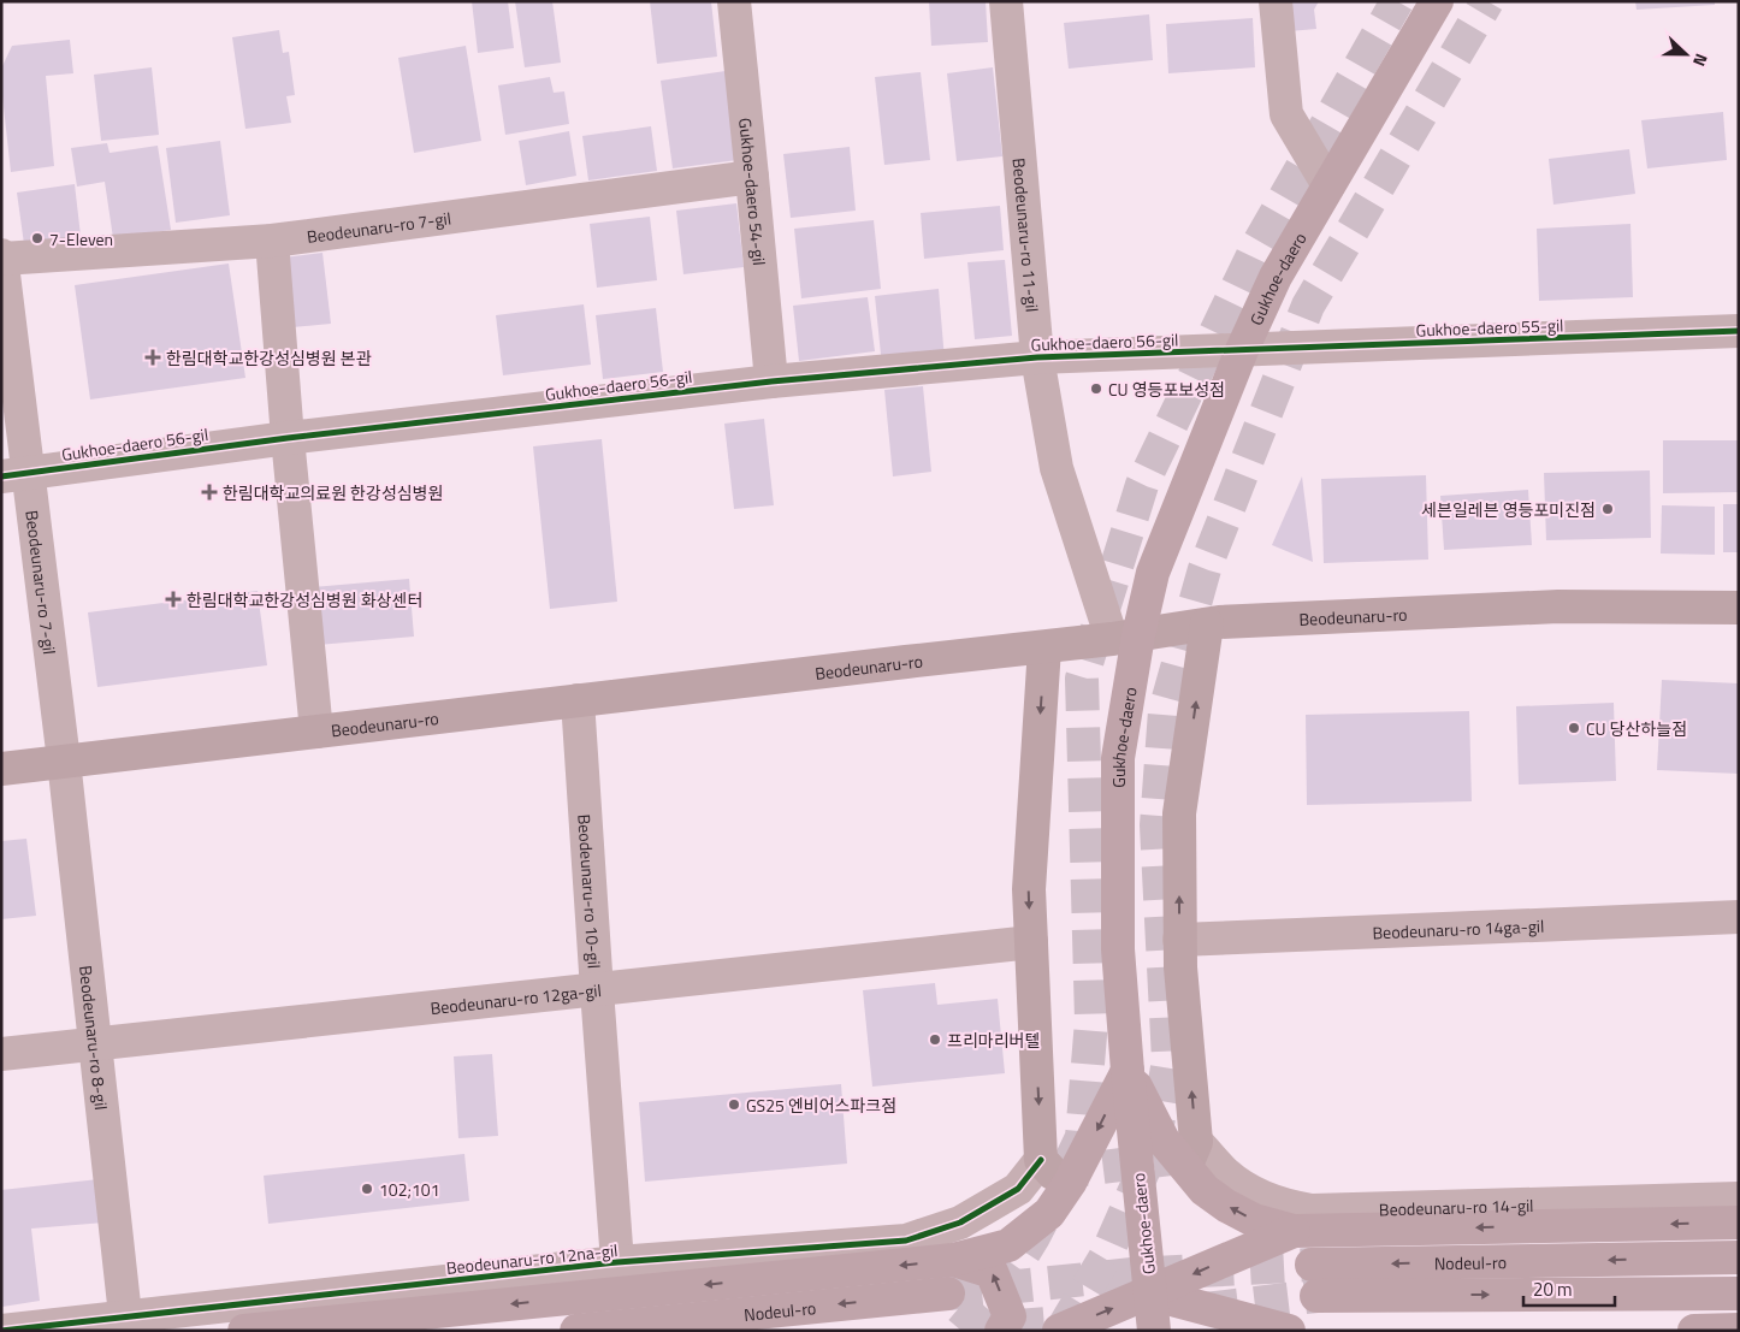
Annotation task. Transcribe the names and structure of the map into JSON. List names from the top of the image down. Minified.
{"streets":{"main road":["Gukhoe-daero","Beodeunaru-ro","Nodeul-ro"],"street":["Gukhoe-daero 54-gil","Beodeunaru-ro 7-gil","Beodeunaru-ro 11-gil","Gukhoe-daero 55-gil","Gukhoe-daero 56-gil","Beodeunaru-ro 10-gil","Beodeunaru-ro 14ga-gil","Beodeunaru-ro 12ga-gil","Beodeunaru-ro 8-gil","Beodeunaru-ro 14-gil","Beodeunaru-ro 12na-gil"]},"crossings":[["Gukhoe-daero 54-gil","Beodeunaru-ro 7-gil"],["Gukhoe-daero 54-gil","Gukhoe-daero 56-gil"],["Beodeunaru-ro 7-gil","Gukhoe-daero 56-gil"],["Beodeunaru-ro 7-gil","Beodeunaru-ro"],["Beodeunaru-ro 7-gil","Beodeunaru-ro 8-gil"],["Beodeunaru-ro 11-gil","Gukhoe-daero"],["Beodeunaru-ro 11-gil","Gukhoe-daero 56-gil"],["Beodeunaru-ro 11-gil","Beodeunaru-ro"],["Gukhoe-daero","Gukhoe-daero 55-gil"],["Gukhoe-daero","Gukhoe-daero 56-gil"],["Gukhoe-daero","Beodeunaru-ro"],["Gukhoe-daero 55-gil","Gukhoe-daero 56-gil"],["Beodeunaru-ro","Beodeunaru-ro 10-gil"],["Beodeunaru-ro","Beodeunaru-ro 8-gil"],["Beodeunaru-ro 10-gil","Beodeunaru-ro 12ga-gil"],["Beodeunaru-ro 10-gil","Beodeunaru-ro 12na-gil"],["Beodeunaru-ro 12ga-gil","Beodeunaru-ro 8-gil"],["Beodeunaru-ro 8-gil","Beodeunaru-ro 12na-gil"]],"places":{"other":["7-Eleven","CU 영등포보성점","세븐일레븐 영등포미진점","CU 당산하늘점","프리마리버텔","GS25 엔비어스파크점","102;101"],"health":["한림대학교한강성심병원 본관","한림대학교의료원 한강성심병원","한림대학교한강성심병원 화상센터"]},"scale_bar":"20 m","north":"right"}
